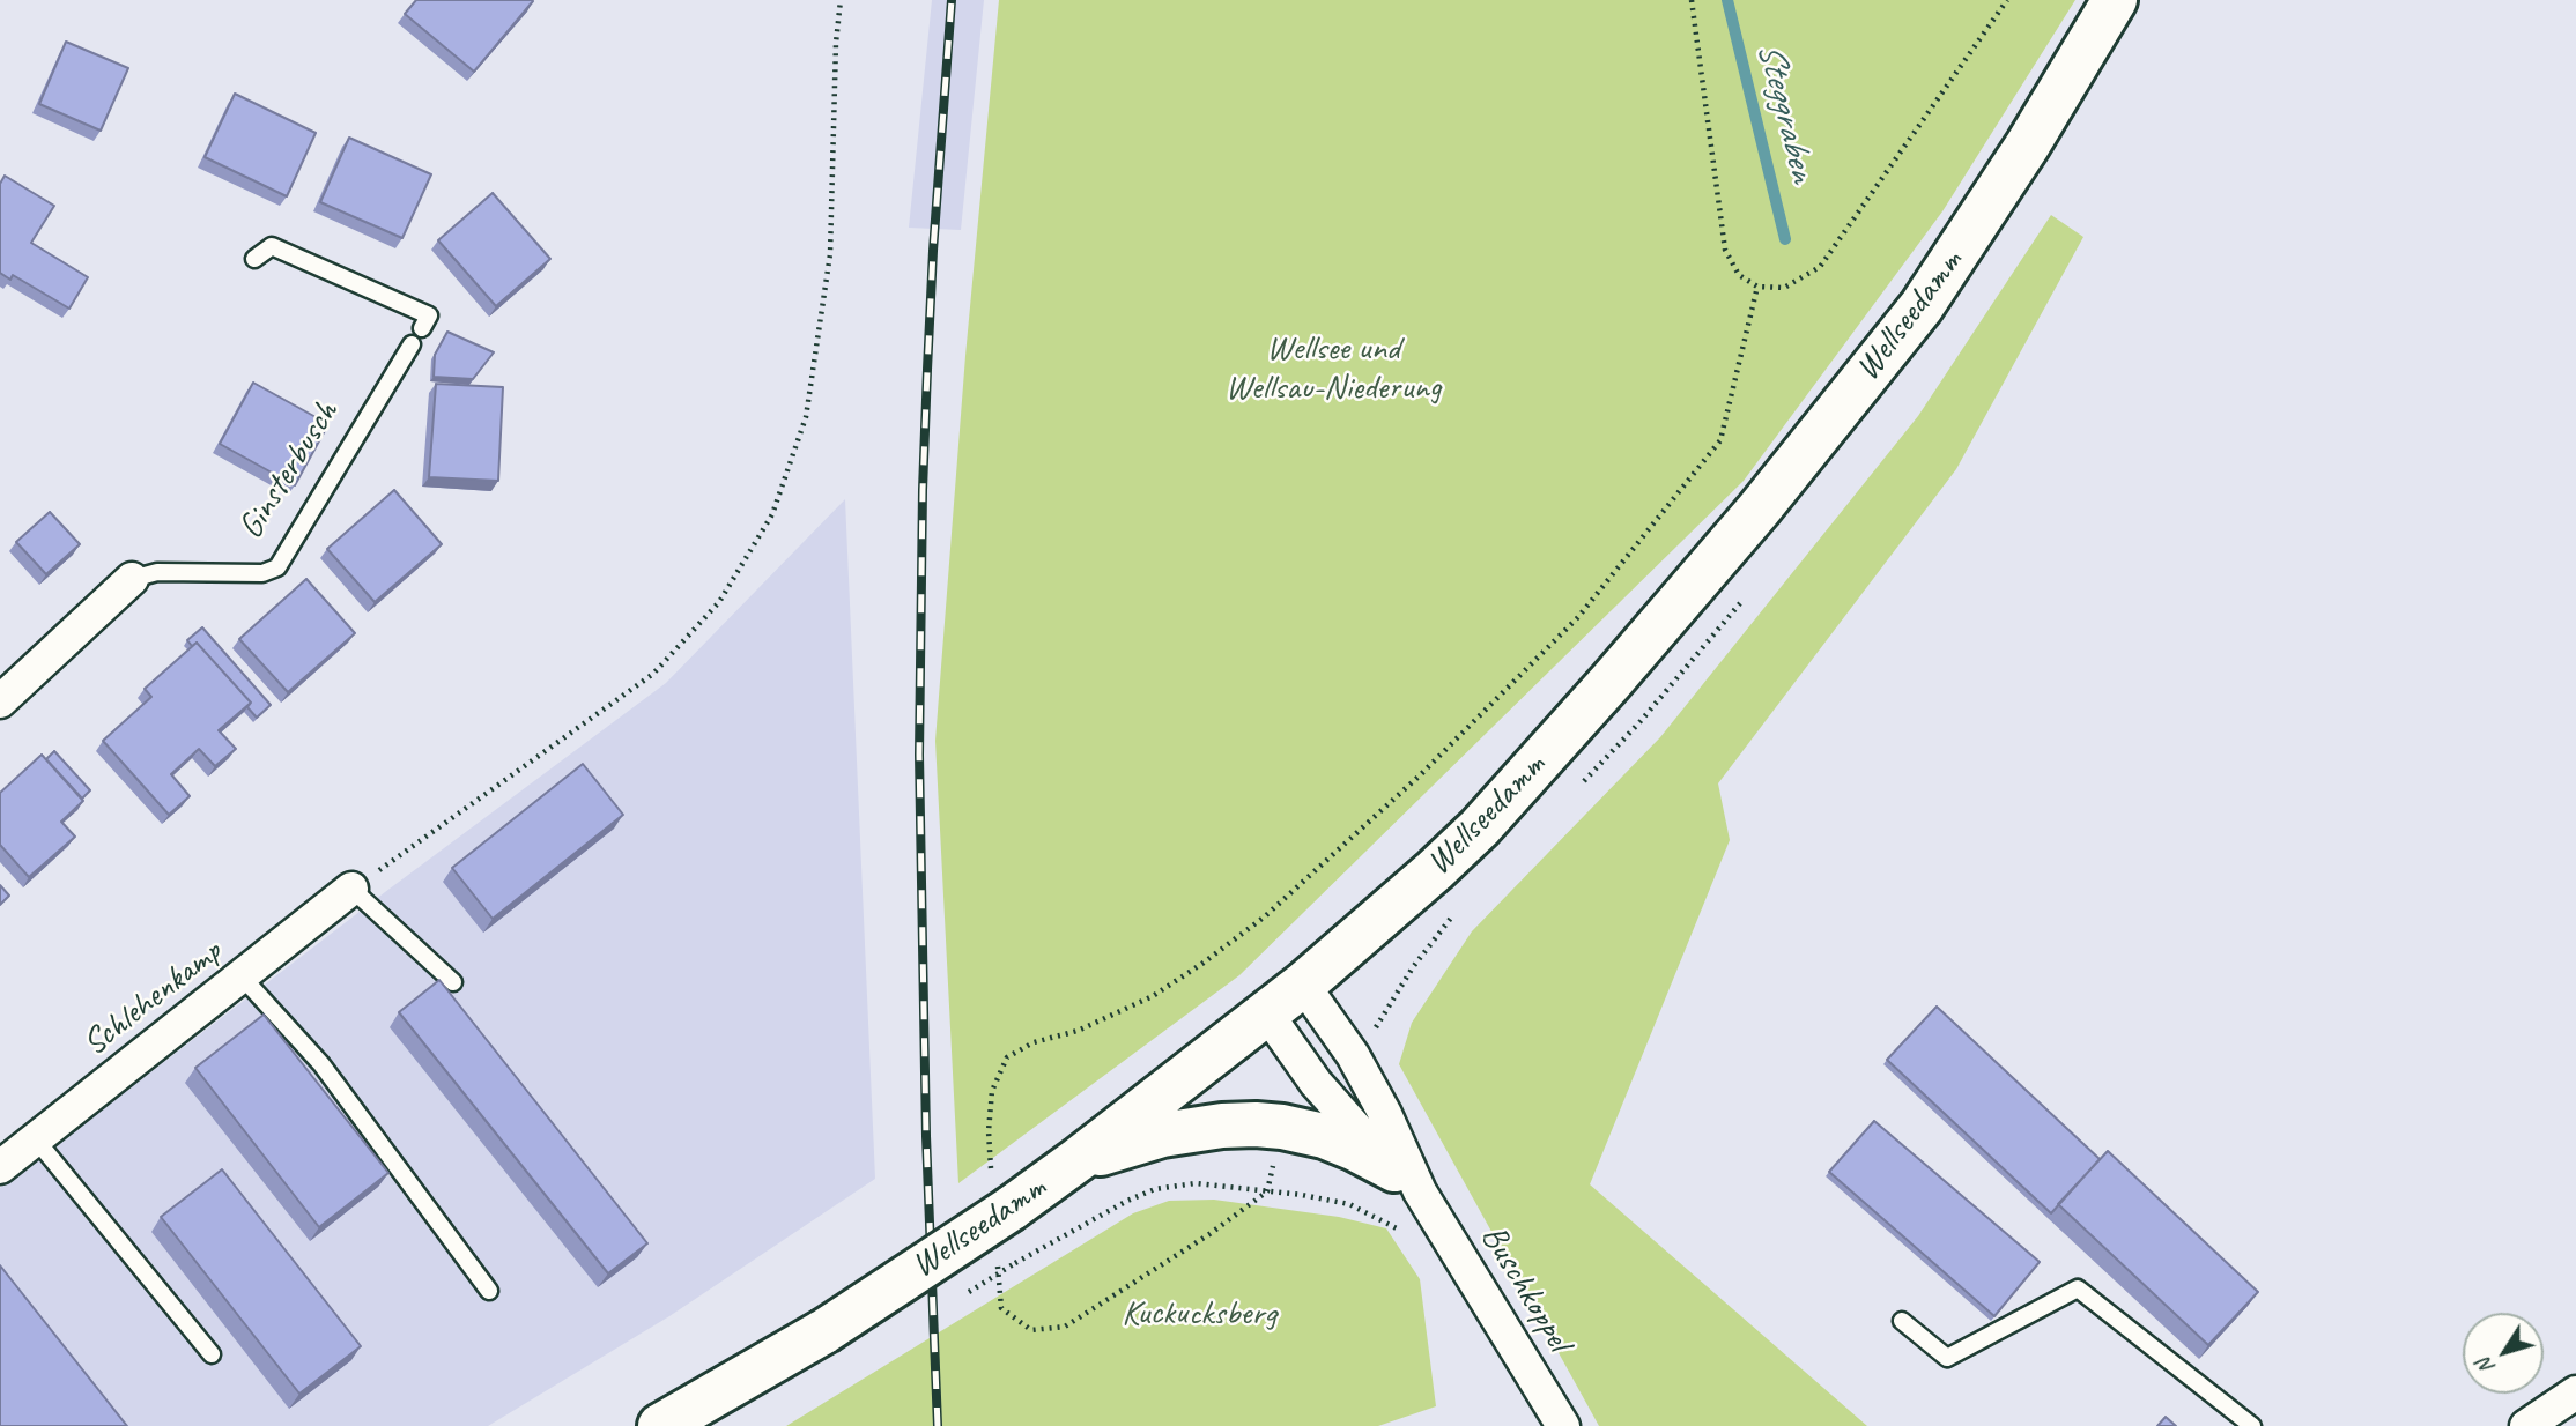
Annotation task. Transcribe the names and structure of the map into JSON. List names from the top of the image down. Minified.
{"streets":{"main road":["Wellseedamm"],"street":["Ginsterbusch","Schlehenkamp","Buschkoppel"]},"crossings":[["Wellseedamm","Buschkoppel"]],"water":["Steggraben"],"parks":["Wellsee und Wellsau-Niederung","Kuckucksberg"],"north":"bottom left"}
